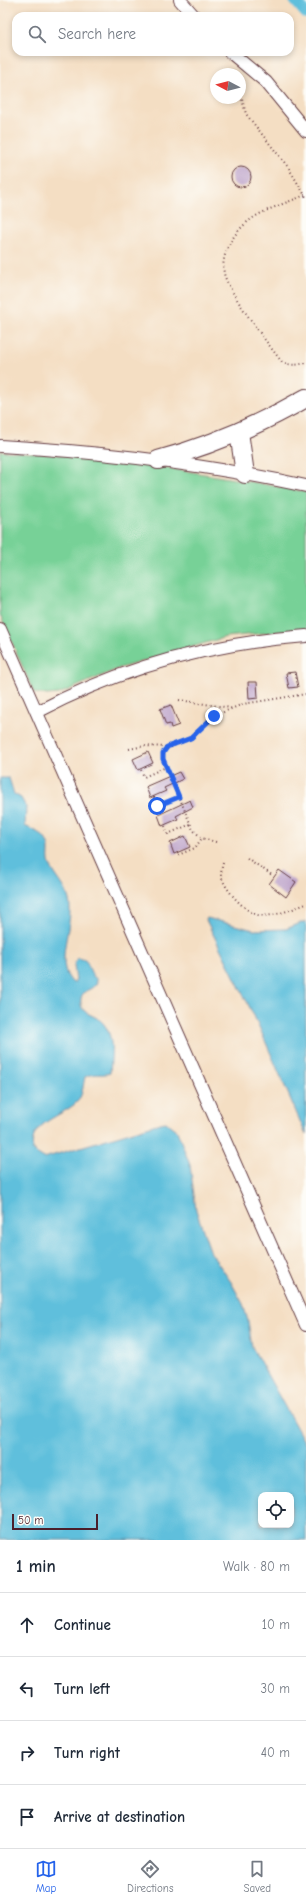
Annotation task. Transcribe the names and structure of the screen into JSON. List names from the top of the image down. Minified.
{"scale_bar":"50 m","north":"left","page":{"search":"Search here","scale":"50 m","heading":["1 min","Walk · 80 m"],"list":[["Continue","10 m"],["Turn left","30 m"],["Turn right","40 m"],"Arrive at destination"],"nav":["Map","Directions","Saved"]}}
